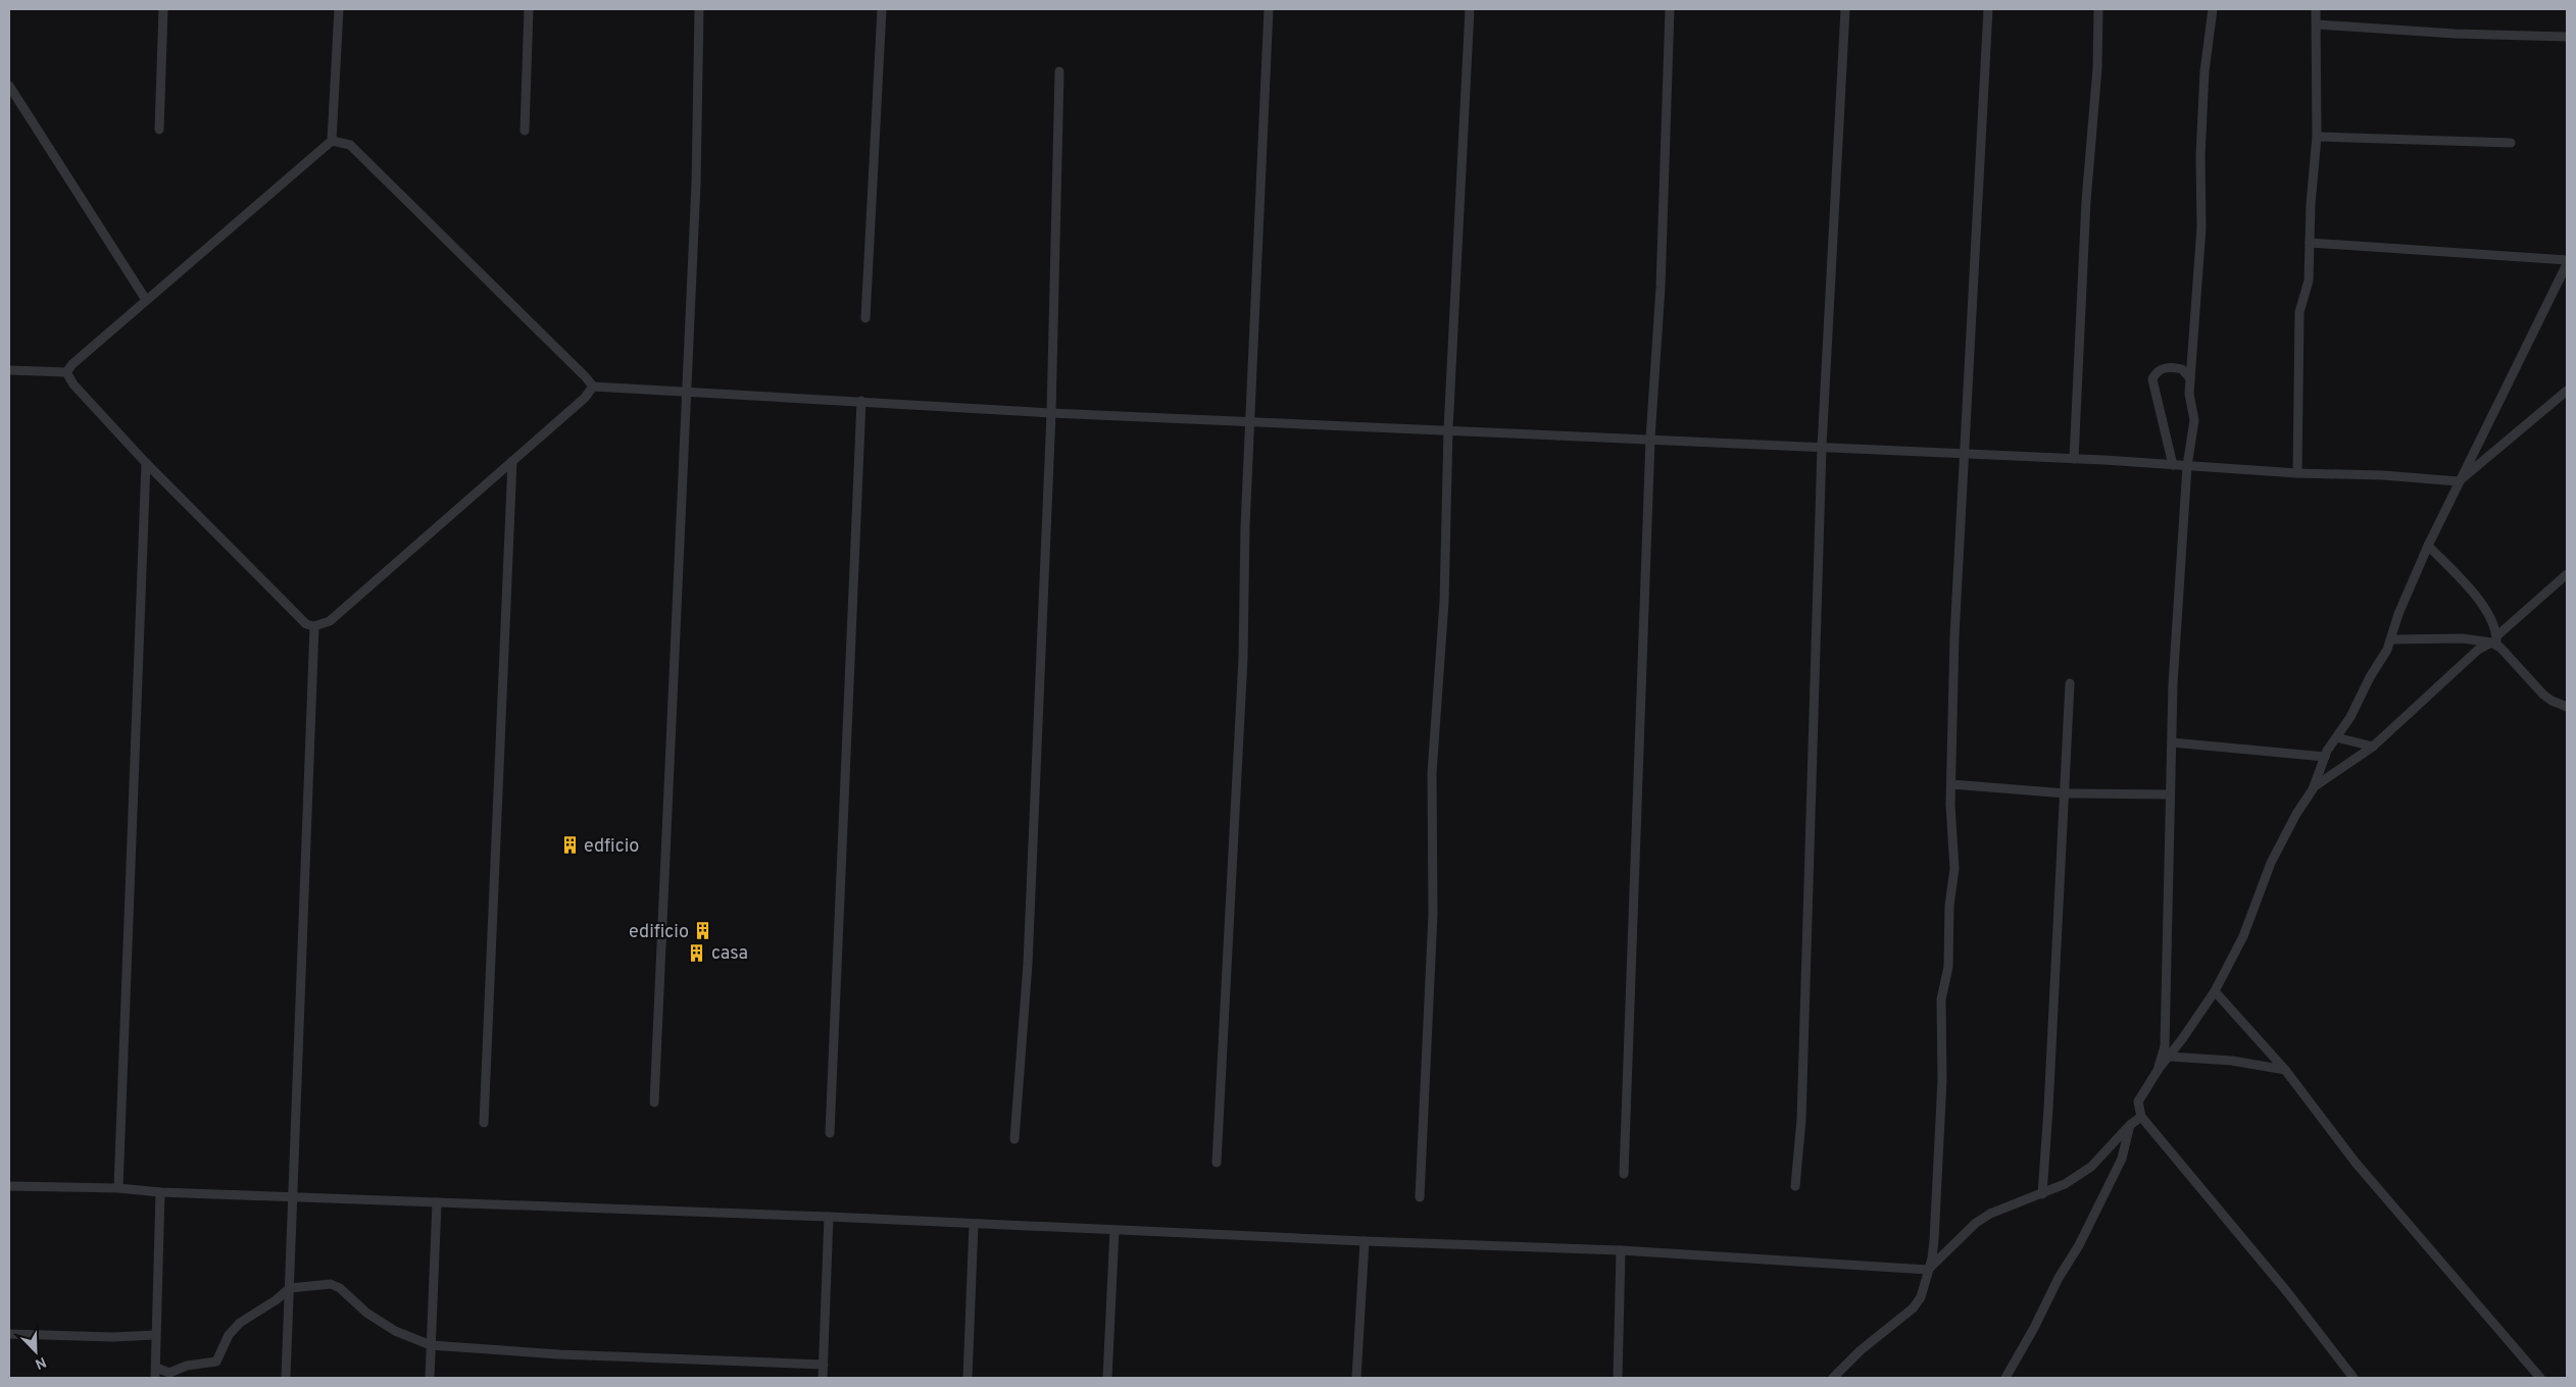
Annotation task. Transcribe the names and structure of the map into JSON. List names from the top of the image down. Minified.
{"places":{"building":["edficio","edificio","casa"]},"north":"bottom right"}
